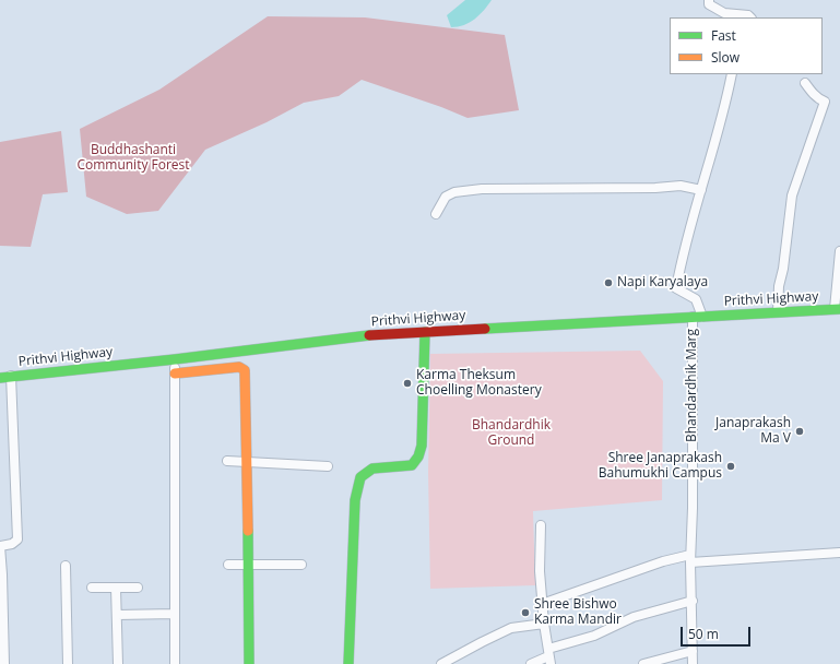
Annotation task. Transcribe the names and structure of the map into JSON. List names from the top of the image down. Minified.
{"streets":{"main road":["Prithvi Highway"],"street":["Bhandardhik Marg"]},"crossings":[["Prithvi Highway","Bhandardhik Marg"]],"parks":["Buddhashanti Community Forest","Bhandardhik Ground"],"places":["Napi Karyalaya","Karma Theksum Choelling Monastery","Janaprakash Ma V","Shree Janaprakash Bahumukhi Campus","Shree Bishwo Karma Mandir"],"legend":["Fast","Slow"],"scale_bar":"50 m"}
